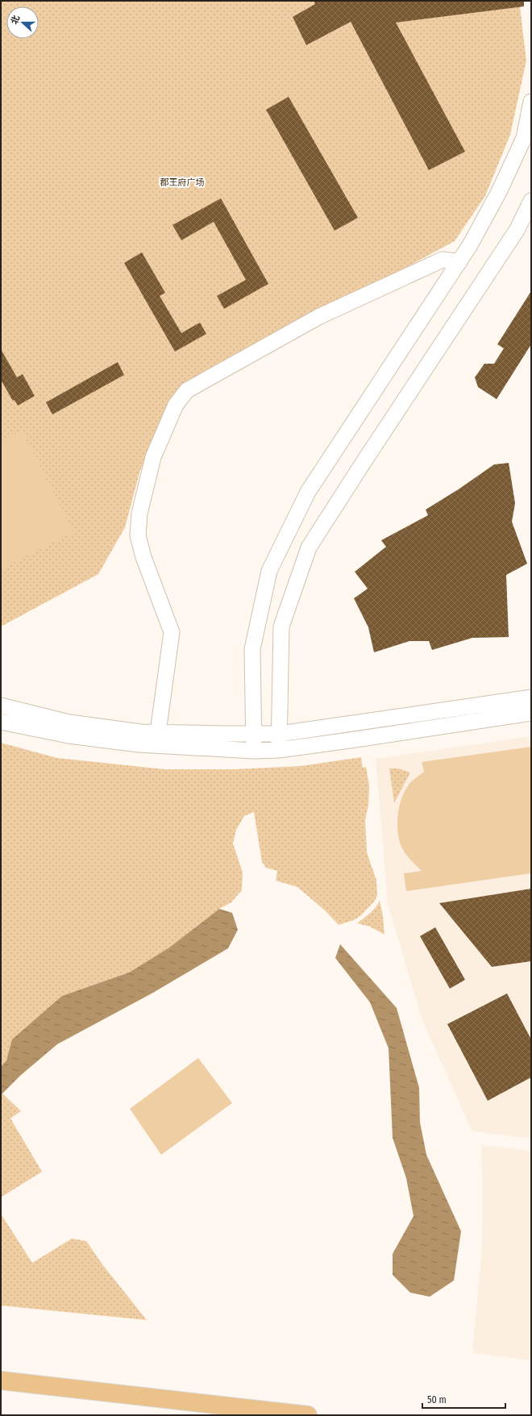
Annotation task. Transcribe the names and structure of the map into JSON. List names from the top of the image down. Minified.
{"parks":["郡王府广场"],"scale_bar":"50 m","north":"left"}
